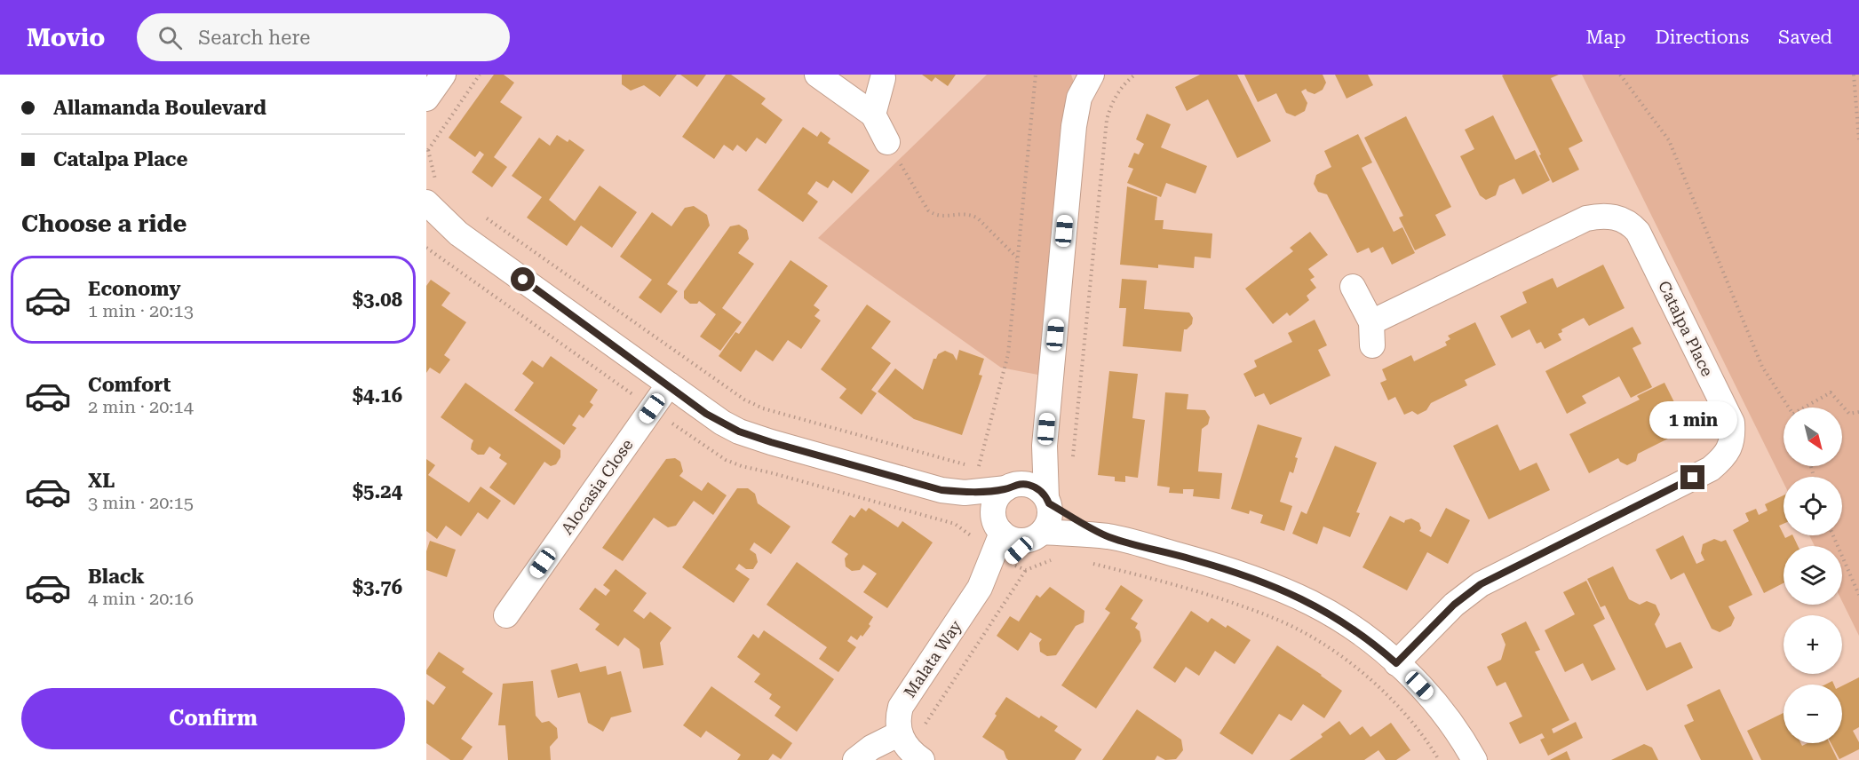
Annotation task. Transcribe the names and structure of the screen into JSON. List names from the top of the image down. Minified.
{"streets":{"street":["Catalpa Place","Alocasia Close","Malata Way"]},"north":"bottom right","page":{"header":"Movio","search":"Search here","nav":["Map","Directions","Saved"],"banner":["Allamanda Boulevard","Catalpa Place"],"heading":"Choose a ride","list":[{"name":"Economy","note":"1 min · 20:13","value":"$3.08"},{"name":"Comfort","note":"2 min · 20:14","value":"$4.16"},{"name":"XL","note":"3 min · 20:15","value":"$5.24"},{"name":"Black","note":"4 min · 20:16","value":"$3.76"}],"bubble":"1 min","map_buttons":["+","−"],"buttons":"Confirm"}}
